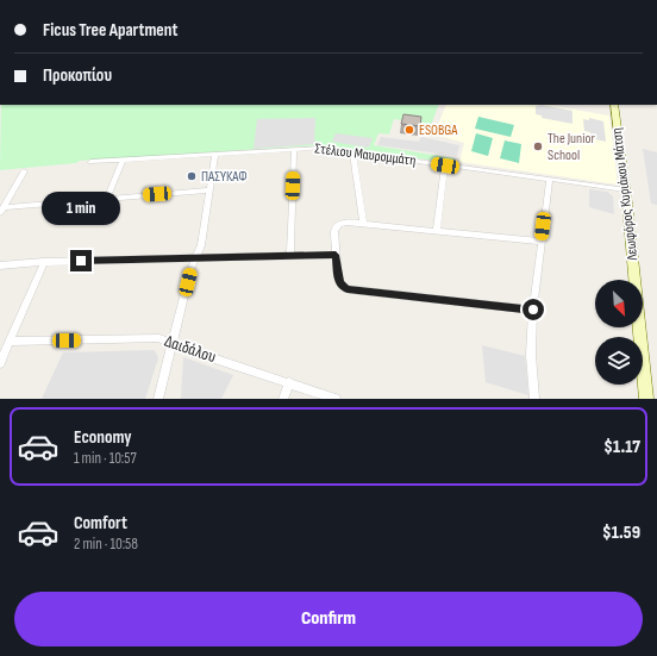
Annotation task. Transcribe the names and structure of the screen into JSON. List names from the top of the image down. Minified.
{"streets":{"main road":["Λεωφόρος Κυριάκου Μάτση"],"street":["Στέλιου Μαυρομμάτη","Δαιδάλου"]},"crossings":[["Στέλιου Μαυρομμάτη","Λεωφόρος Κυριάκου Μάτση"]],"places":["ESOBGA","The Junior School","ΠΑΣΥΚΑΦ"],"north":"bottom right","page":{"banner":["Ficus Tree Apartment","Προκοπίου"],"bubble":"1 min","list":[{"name":"Economy","note":"1 min · 10:57","value":"$1.17"},{"name":"Comfort","note":"2 min · 10:58","value":"$1.59"}],"buttons":"Confirm"}}
